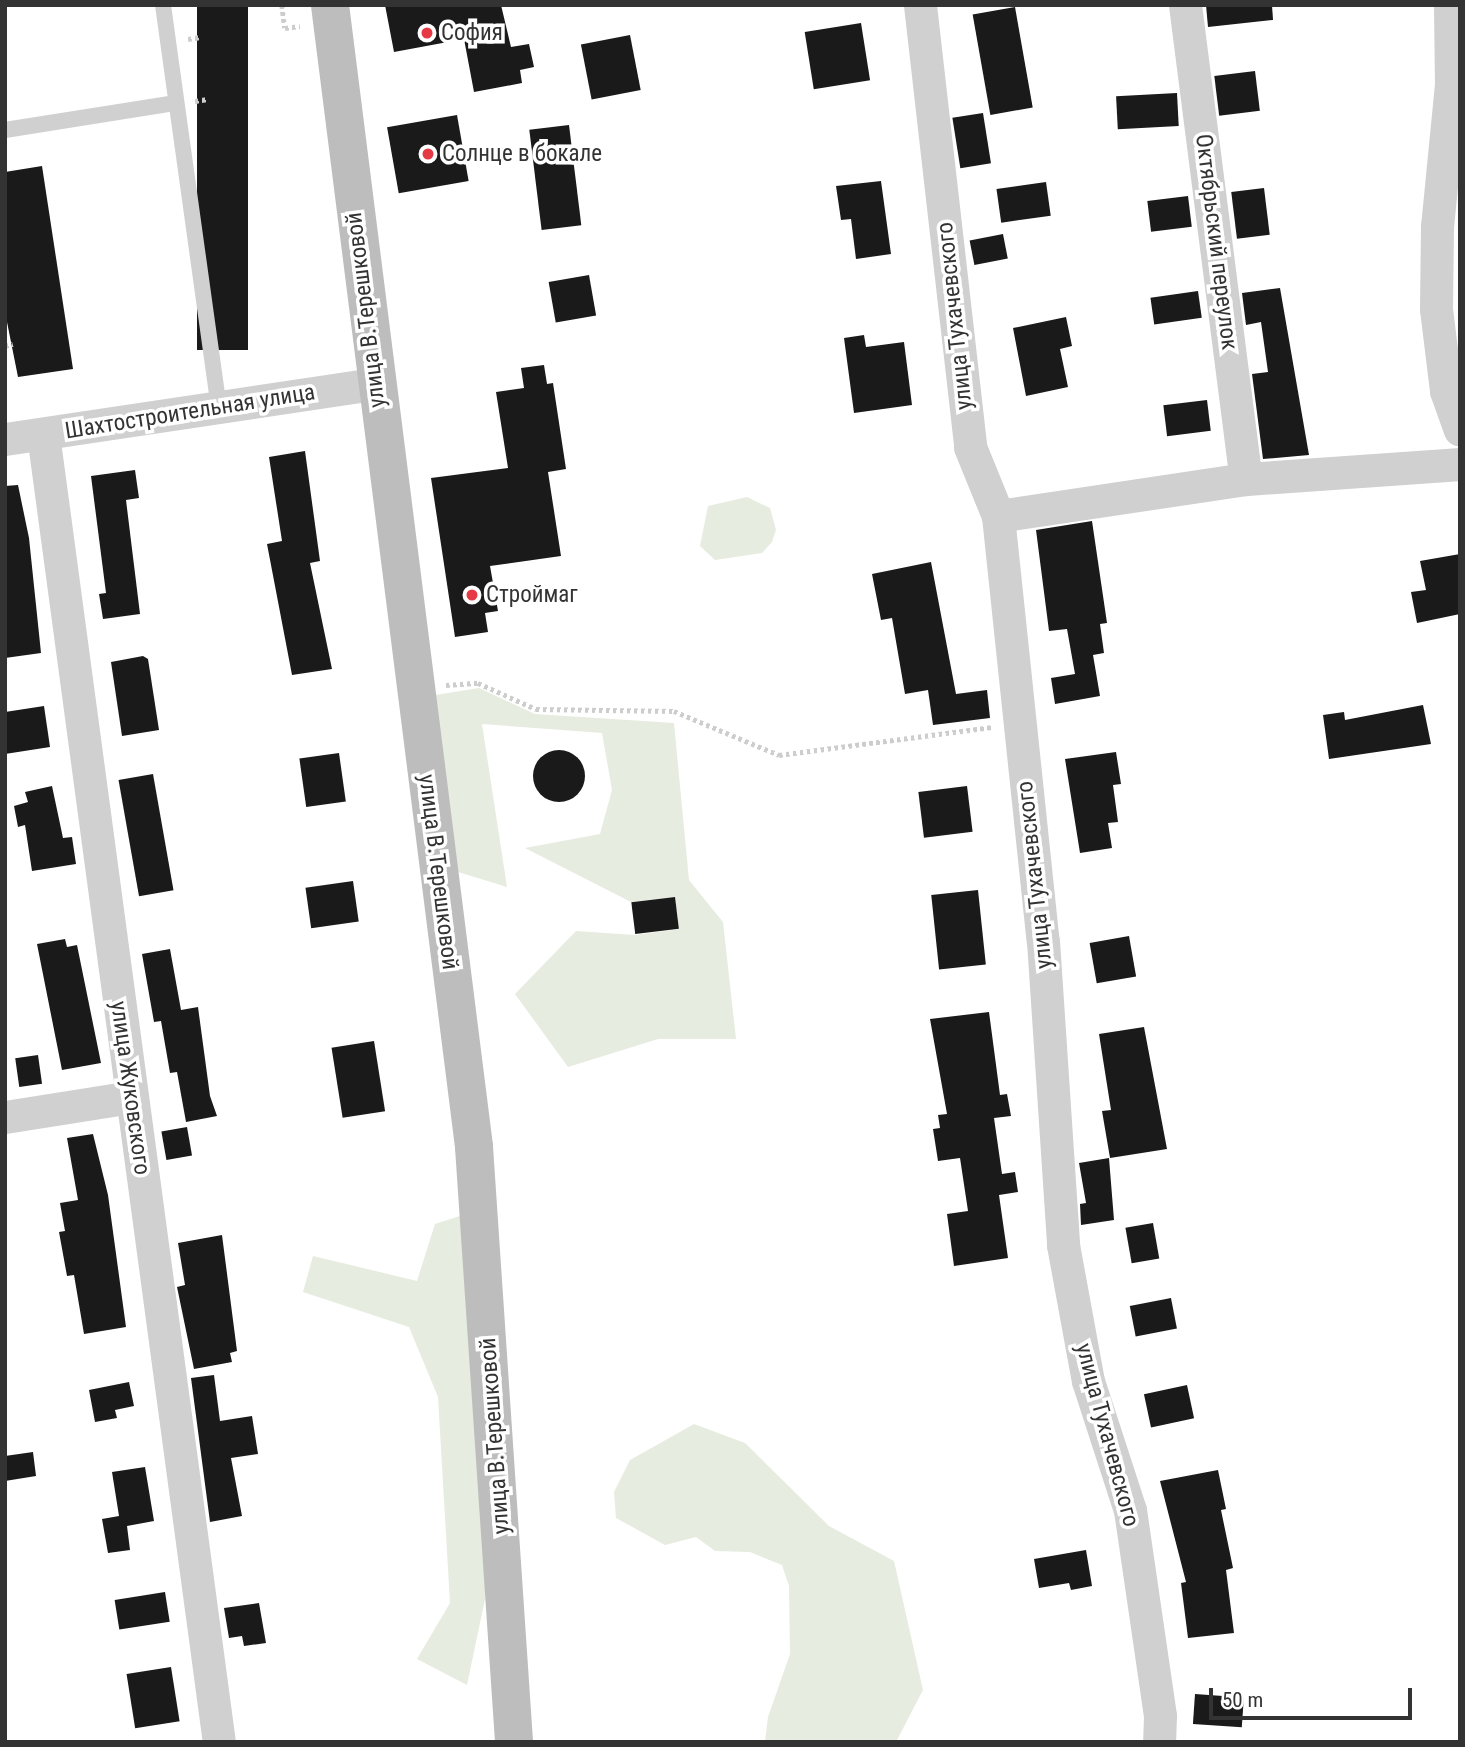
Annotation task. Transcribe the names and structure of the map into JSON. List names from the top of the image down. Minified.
{"streets":{"main road":["улица В.Терешковой"],"street":["Октябрьский переулок","улица Тухачевского","Шахтостроительная улица","улица Жуковского"]},"crossings":[["улица В.Терешковой","Шахтостроительная улица"],["Шахтостроительная улица","улица Жуковского"]],"places":["София","Солнце в бокале","Строймаг"],"scale_bar":"50 m"}
